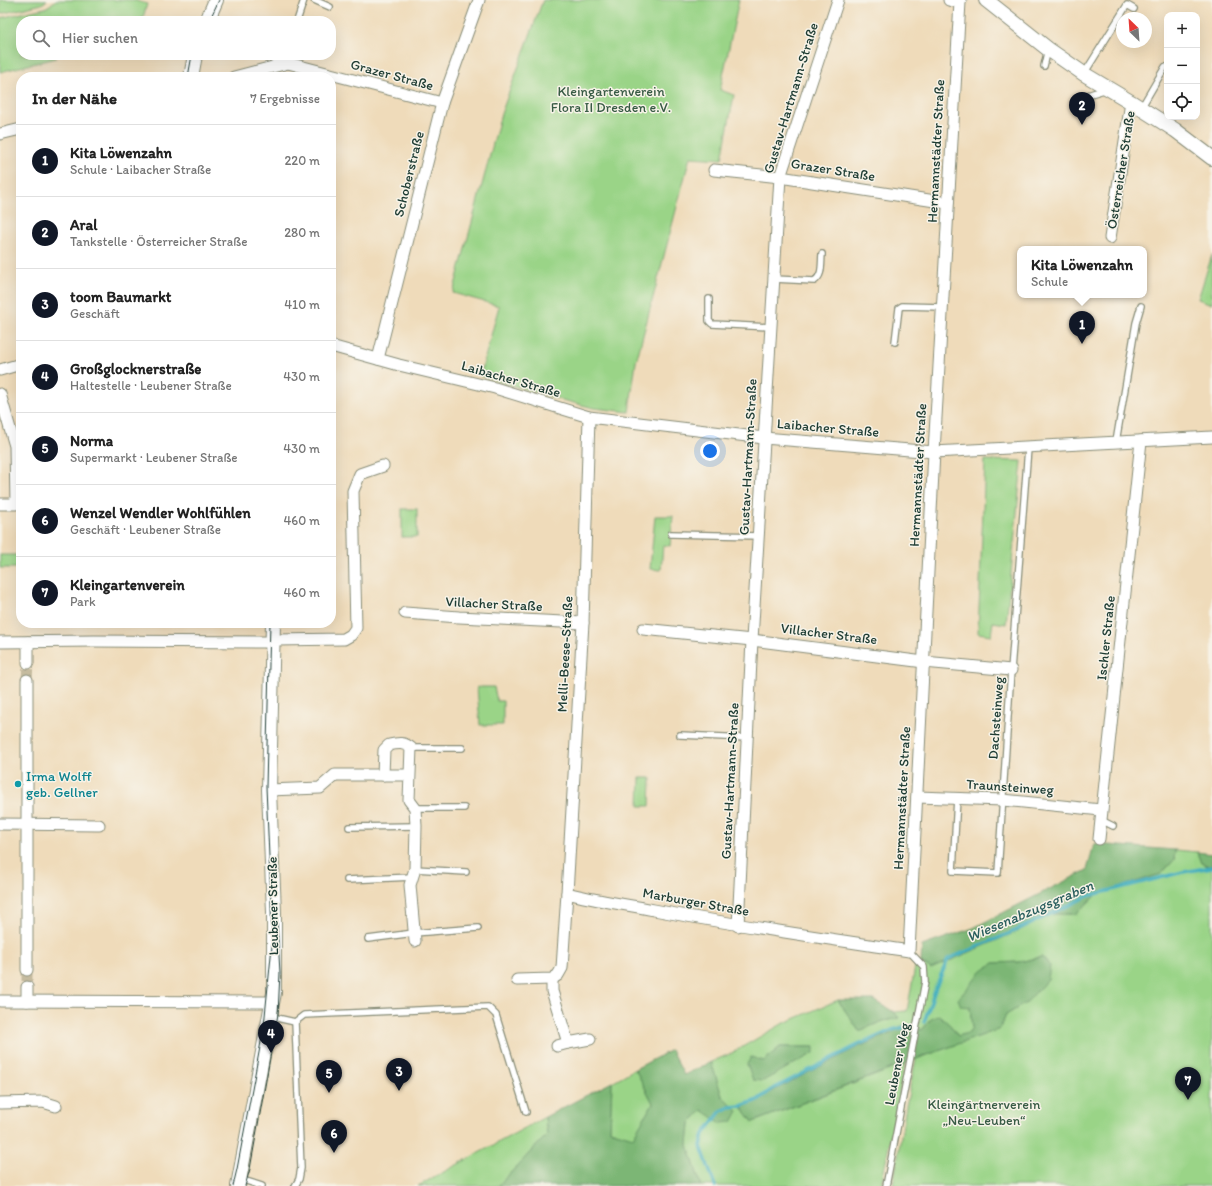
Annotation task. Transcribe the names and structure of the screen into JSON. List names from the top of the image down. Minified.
{"streets":{"street":["Grazer Straße","Gustav-Hartmann-Straße","Hermannstädter Straße","Österreicher Straße","Schoberstraße","Laibacher Straße","Villacher Straße","Ischler Straße","Melli-Beese-Straße","Traunsteinweg","Marburger Straße","Leubener Straße"],"lane":["Dachsteinweg","Leubener Weg"]},"crossings":[["Grazer Straße","Gustav-Hartmann-Straße"],["Grazer Straße","Hermannstädter Straße"],["Grazer Straße","Schoberstraße"],["Gustav-Hartmann-Straße","Laibacher Straße"],["Gustav-Hartmann-Straße","Villacher Straße"],["Gustav-Hartmann-Straße","Marburger Straße"],["Hermannstädter Straße","Laibacher Straße"],["Hermannstädter Straße","Villacher Straße"],["Hermannstädter Straße","Traunsteinweg"],["Hermannstädter Straße","Marburger Straße"],["Hermannstädter Straße","Leubener Weg"],["Schoberstraße","Laibacher Straße"],["Laibacher Straße","Ischler Straße"],["Laibacher Straße","Melli-Beese-Straße"],["Laibacher Straße","Dachsteinweg"],["Villacher Straße","Melli-Beese-Straße"],["Villacher Straße","Dachsteinweg"],["Ischler Straße","Traunsteinweg"],["Melli-Beese-Straße","Marburger Straße"],["Dachsteinweg","Traunsteinweg"],["Marburger Straße","Leubener Weg"]],"water":["Wiesenabzugsgraben"],"parks":["Kleingartenverein Flora II Dresden e.V.","Kleingärtnerverein „Neu-Leuben“"],"places":["Irma Wolff geb. Gellner"],"north":"top left","page":{"map_buttons":["+","−"],"search":"Hier suchen","heading":["In der Nähe","7 Ergebnisse"],"pins":["2","1","4","3","5","7","6"],"list":[{"mark":"1","name":"Kita Löwenzahn","note":"Schule · Laibacher Straße","value":"220 m"},{"mark":"2","name":"Aral","note":"Tankstelle · Österreicher Straße","value":"280 m"},{"mark":"3","name":"toom Baumarkt","note":"Geschäft","value":"410 m"},{"mark":"4","name":"Großglocknerstraße","note":"Haltestelle · Leubener Straße","value":"430 m"},{"mark":"5","name":"Norma","note":"Supermarkt · Leubener Straße","value":"430 m"},{"mark":"6","name":"Wenzel Wendler Wohlfühlen","note":"Geschäft · Leubener Straße","value":"460 m"},{"mark":"7","name":"Kleingartenverein","note":"Park","value":"460 m"}],"popup":["Kita Löwenzahn","Schule"]}}
